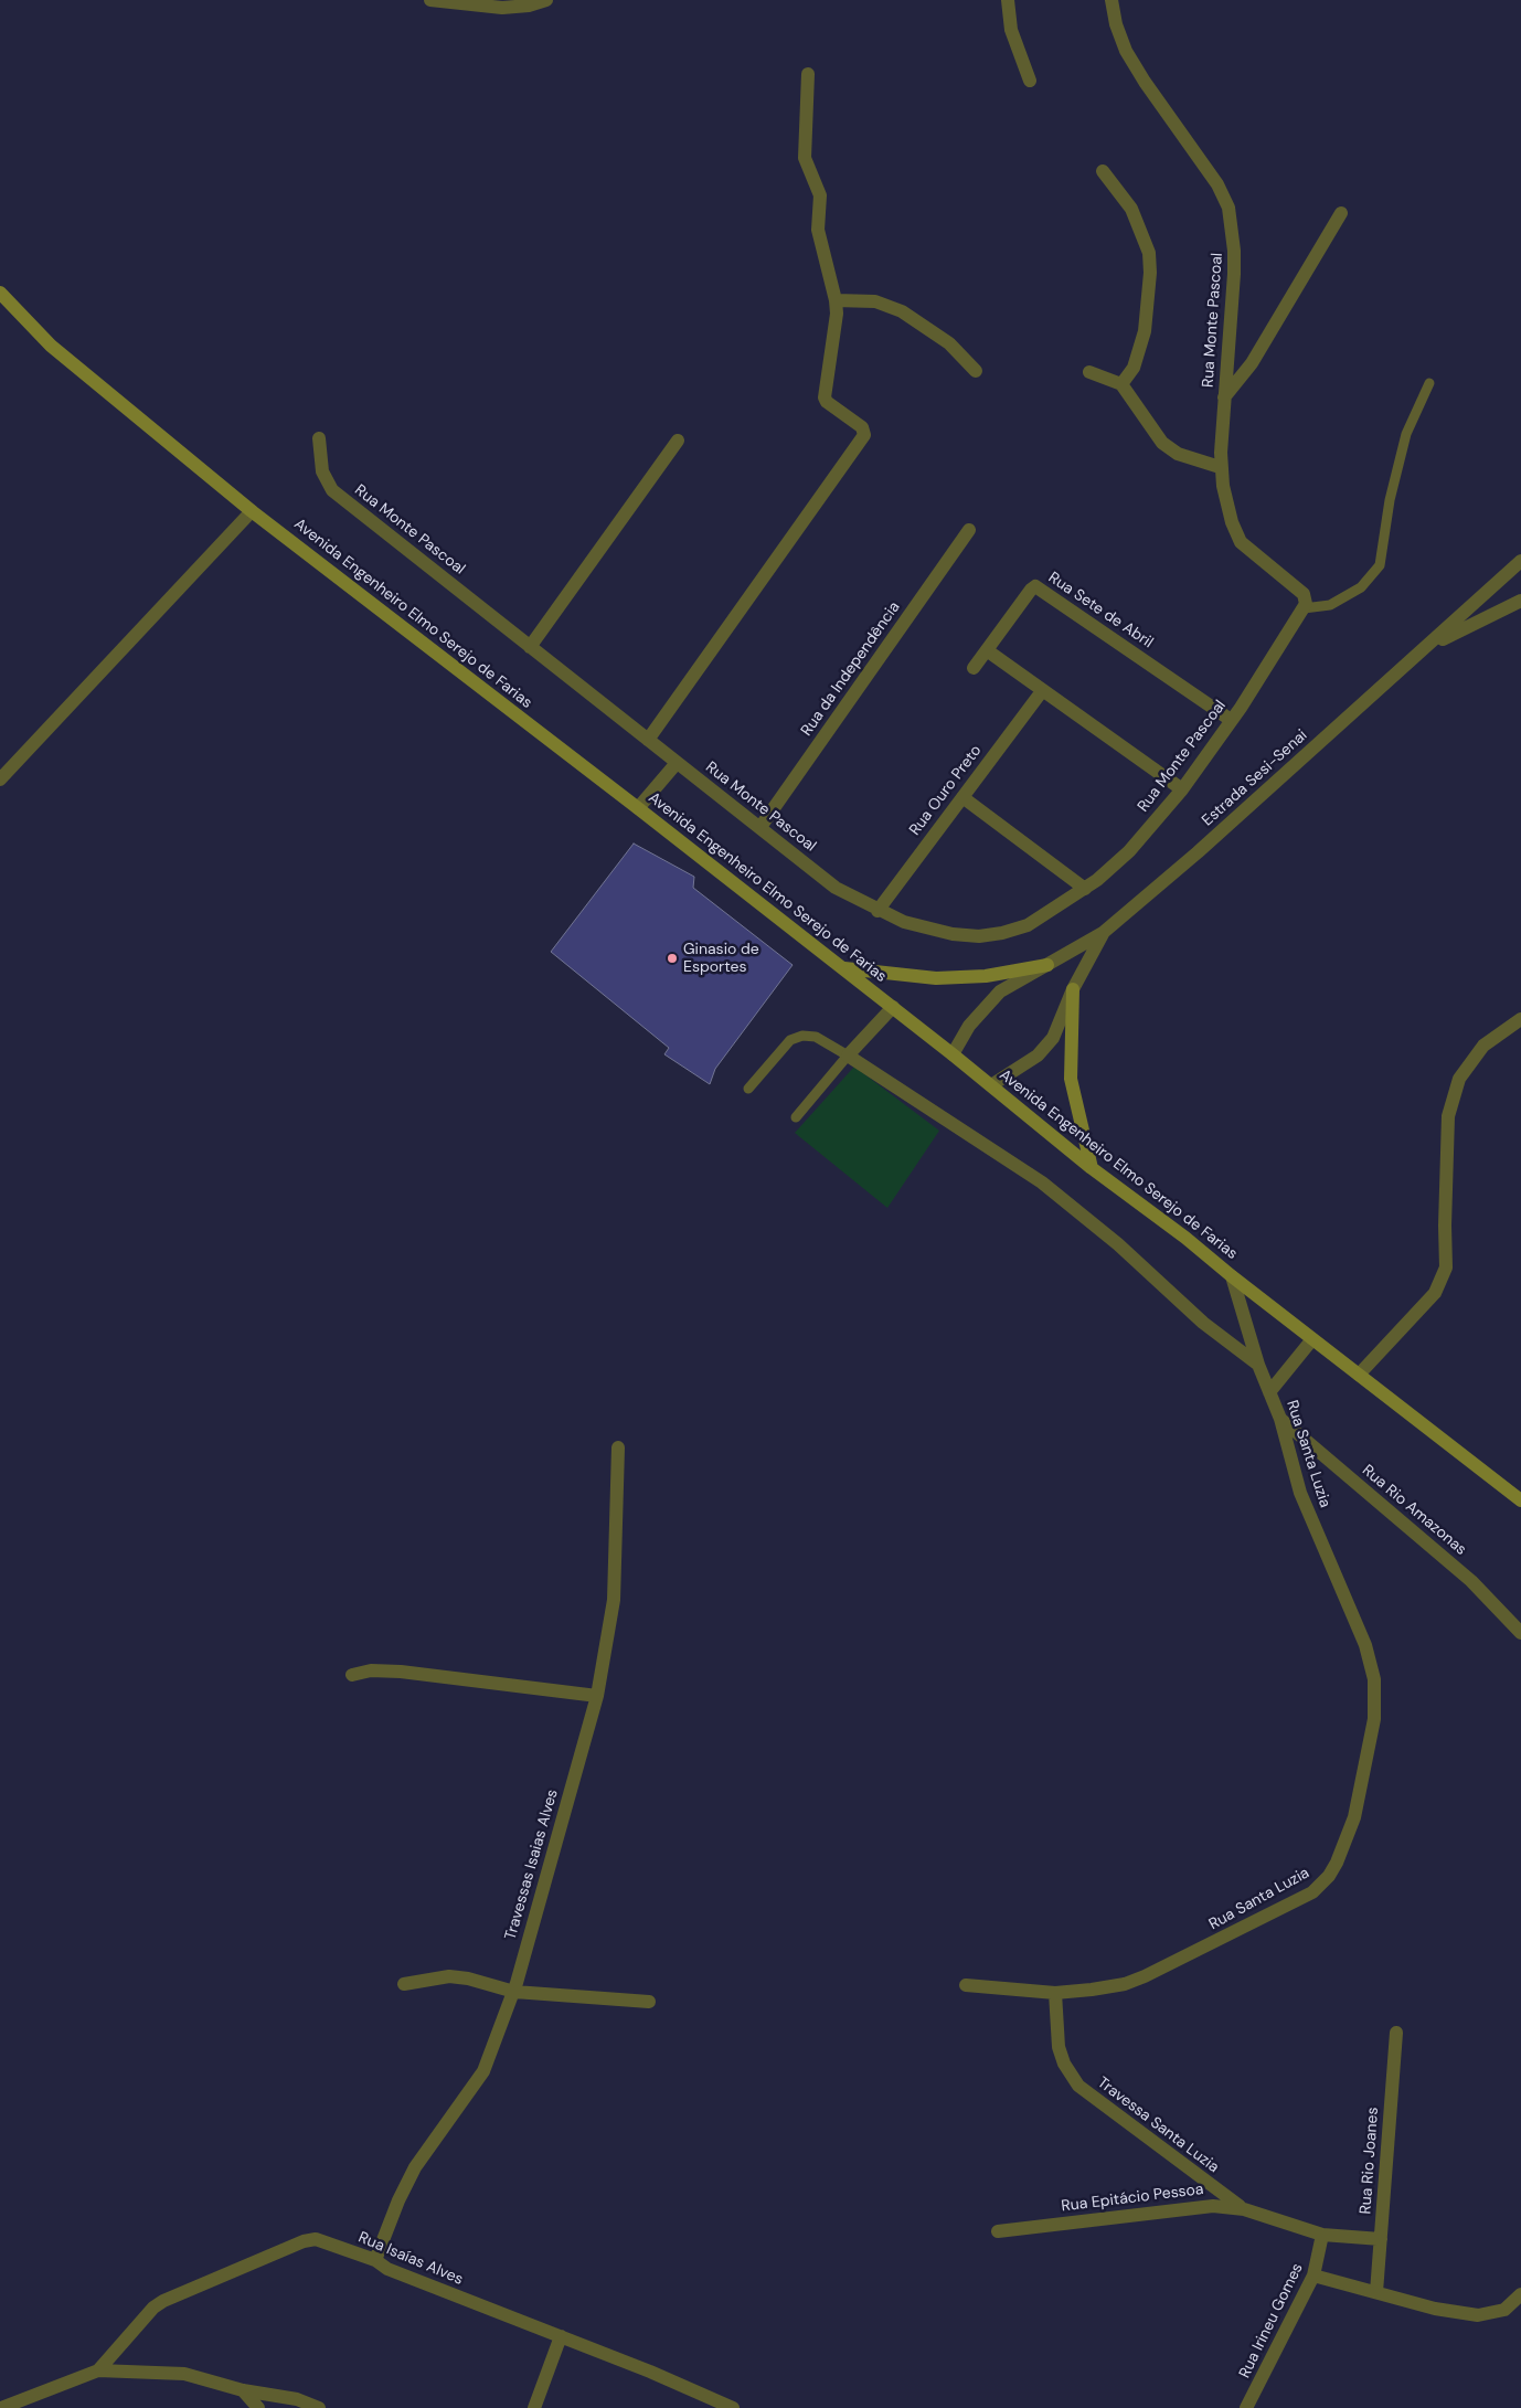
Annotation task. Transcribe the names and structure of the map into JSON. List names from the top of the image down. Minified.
{"streets":{"main road":["Avenida Engenheiro Elmo Serejo de Farias"],"street":["Rua Monte Pascoal","Rua Sete de Abril","Rua da Independência","Estrada Sesi-Senai","Rua Ouro Preto","Rua Santa Luzia","Rua Rio Amazonas","Travessas Isaias Alves","Travessa Santa Luzia","Rua Rio Joanes","Rua Epitácio Pessoa","Rua Isaías Alves","Rua Irineu Gomes"]},"crossings":[["Rua Monte Pascoal","Rua Sete de Abril"],["Rua Monte Pascoal","Rua da Independência"],["Rua Monte Pascoal","Rua Ouro Preto"],["Avenida Engenheiro Elmo Serejo de Farias","Estrada Sesi-Senai"],["Rua Santa Luzia","Rua Rio Amazonas"],["Rua Santa Luzia","Travessa Santa Luzia"],["Travessas Isaias Alves","Rua Isaías Alves"],["Travessa Santa Luzia","Rua Epitácio Pessoa"],["Rua Epitácio Pessoa","Rua Irineu Gomes"]],"places":["Ginasio de Esportes"]}
